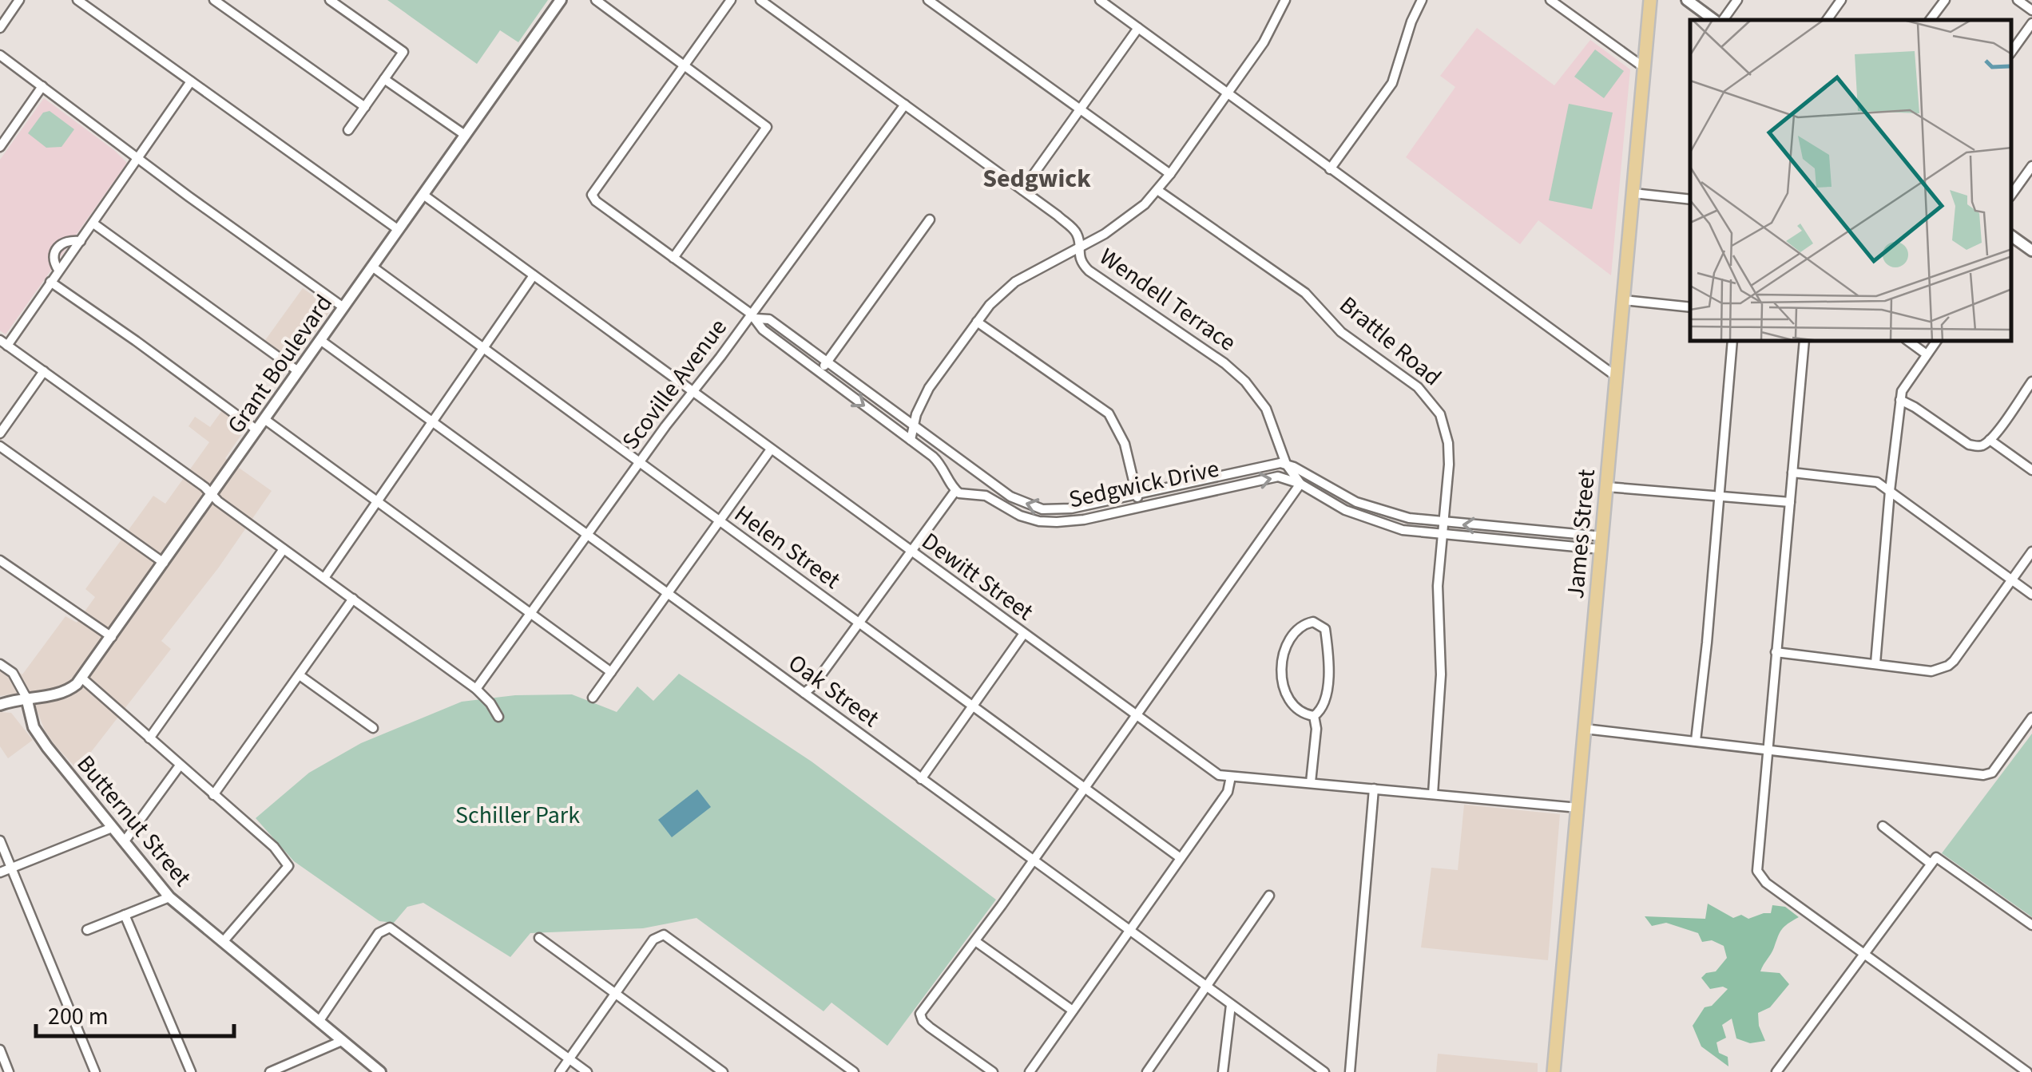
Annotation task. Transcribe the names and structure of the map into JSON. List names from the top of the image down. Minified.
{"streets":{"main road":["James Street"],"street":["Wendell Terrace","Brattle Road","Grant Boulevard","Scoville Avenue","Sedgwick Drive","Helen Street","Dewitt Street","Oak Street","Butternut Street"]},"crossings":[["Wendell Terrace","Scoville Avenue"],["Wendell Terrace","Sedgwick Drive"],["Brattle Road","Sedgwick Drive"],["Brattle Road","Dewitt Street"],["Grant Boulevard","Helen Street"],["Grant Boulevard","Dewitt Street"],["Grant Boulevard","Oak Street"],["Grant Boulevard","Butternut Street"],["Scoville Avenue","Sedgwick Drive"],["Scoville Avenue","Helen Street"],["Scoville Avenue","Dewitt Street"],["Scoville Avenue","Oak Street"],["Sedgwick Drive","James Street"],["James Street","Dewitt Street"]],"districts":["Sedgwick"],"parks":["Schiller Park"],"scale_bar":"200 m"}
